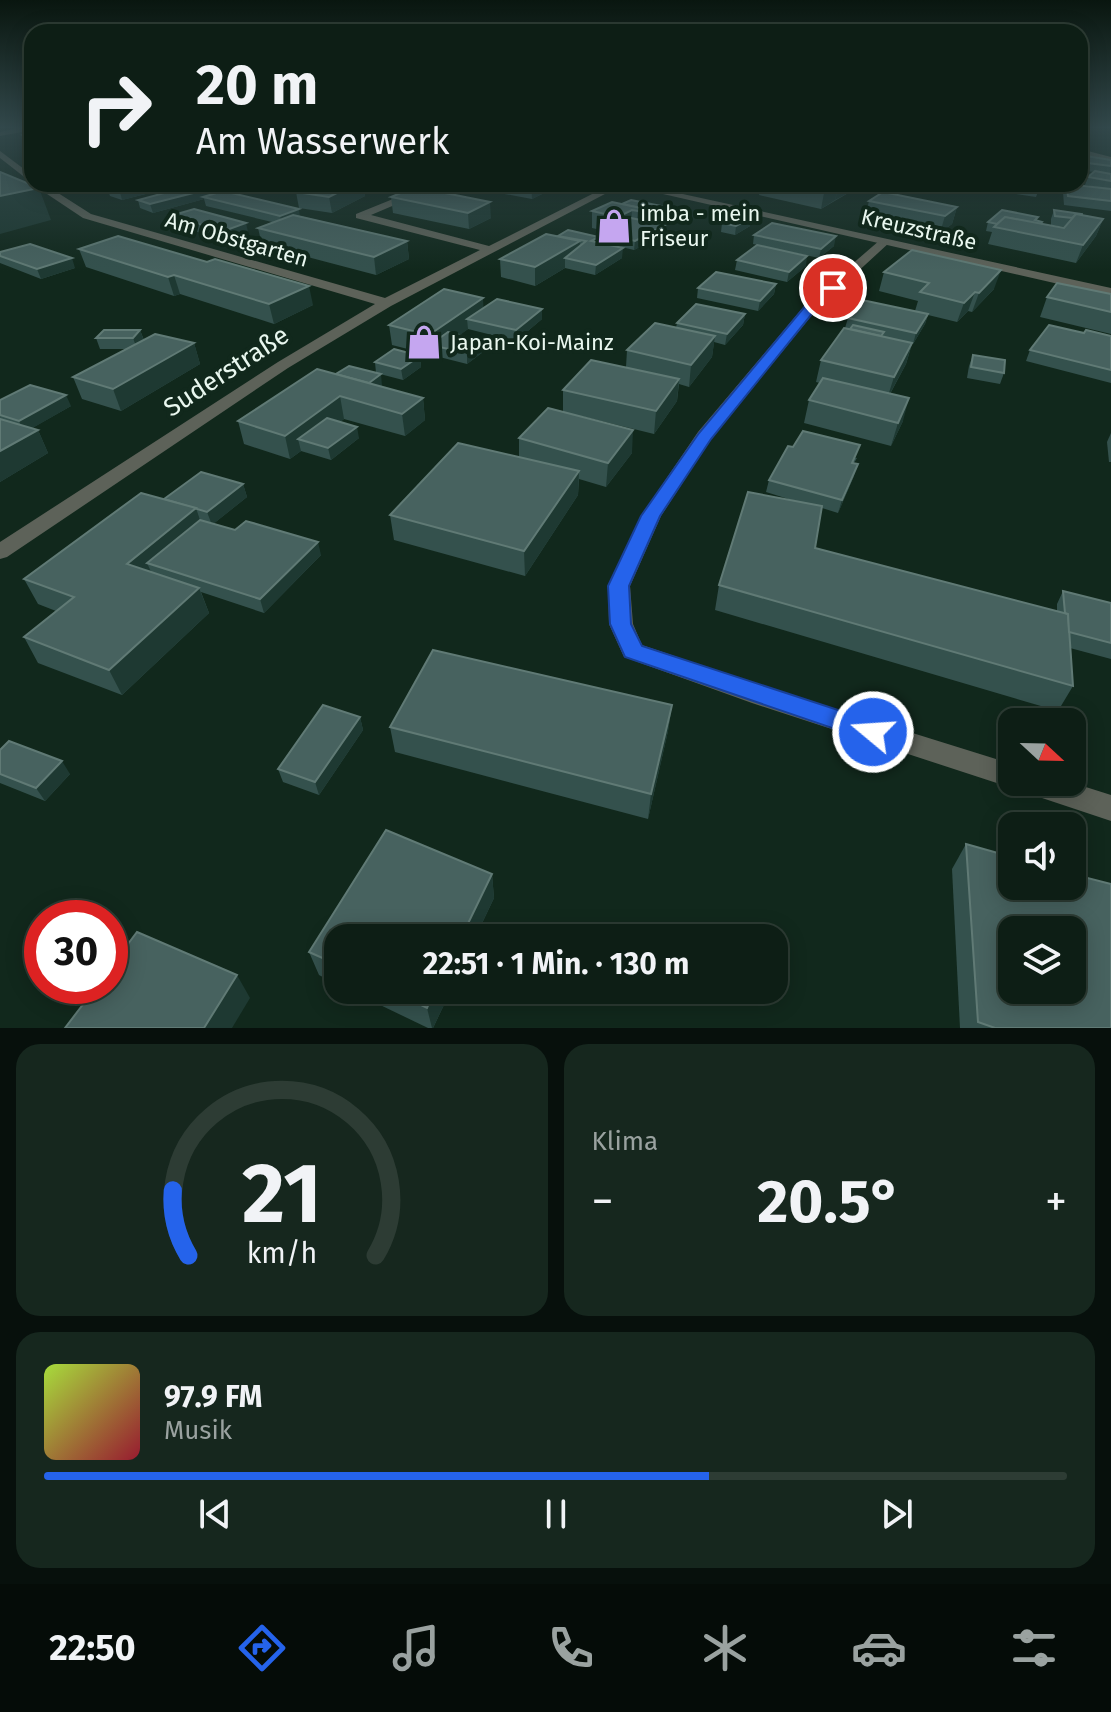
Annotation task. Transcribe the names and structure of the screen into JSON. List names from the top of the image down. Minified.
{"streets":{"street":["Kreuzstraße","Am Obstgarten","Suderstraße"]},"crossings":[["Am Obstgarten","Suderstraße"]],"places":{"shop":["imba - mein Friseur","Japan-Koi-Mainz"]},"north":"right","page":{"turn":["20 m","Am Wasserwerk"],"limit":"30","trip":"22:51 · 1 Min. · 130 m","tile":"Klima","heat":["−","20.5°","+"],"song":["97.9 FM","Musik"],"tabs":"22:50","gauge":["21","km/h"]}}
